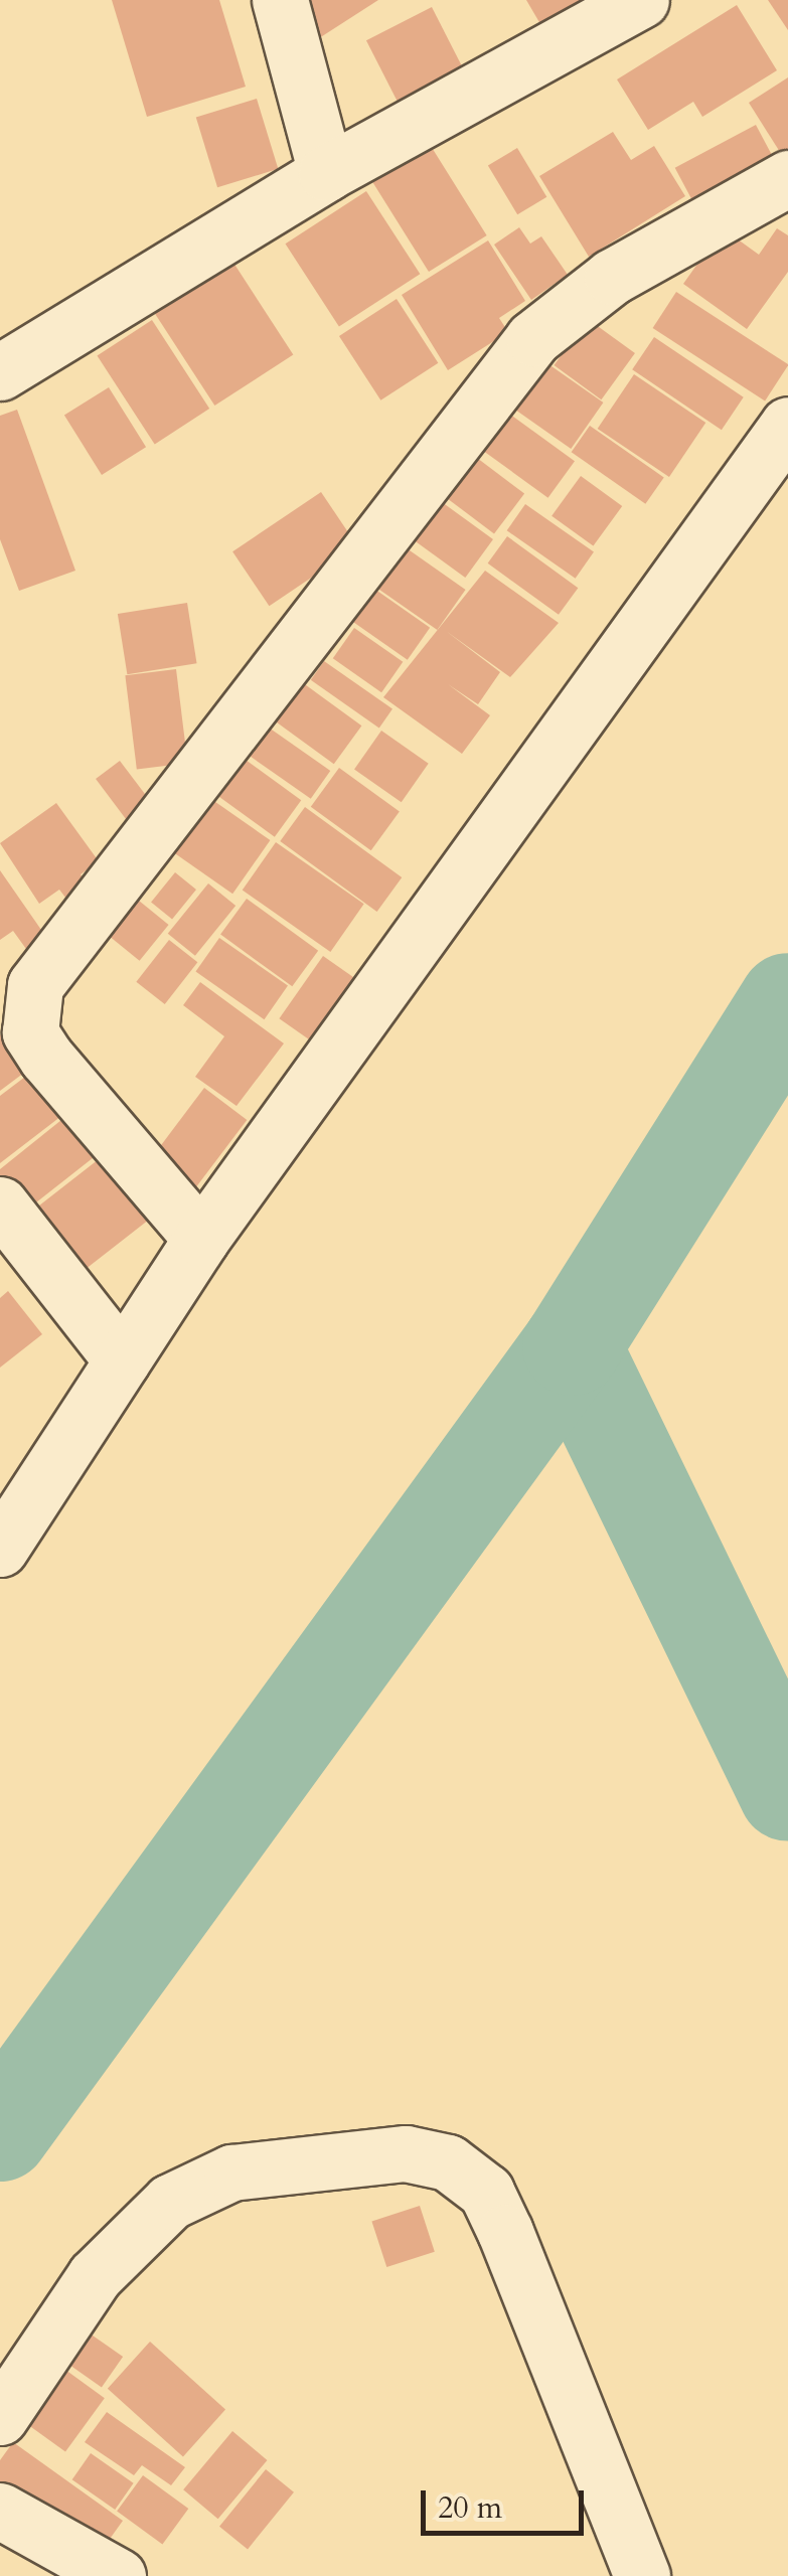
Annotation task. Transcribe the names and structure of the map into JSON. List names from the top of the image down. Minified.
{"scale_bar":"20 m"}
